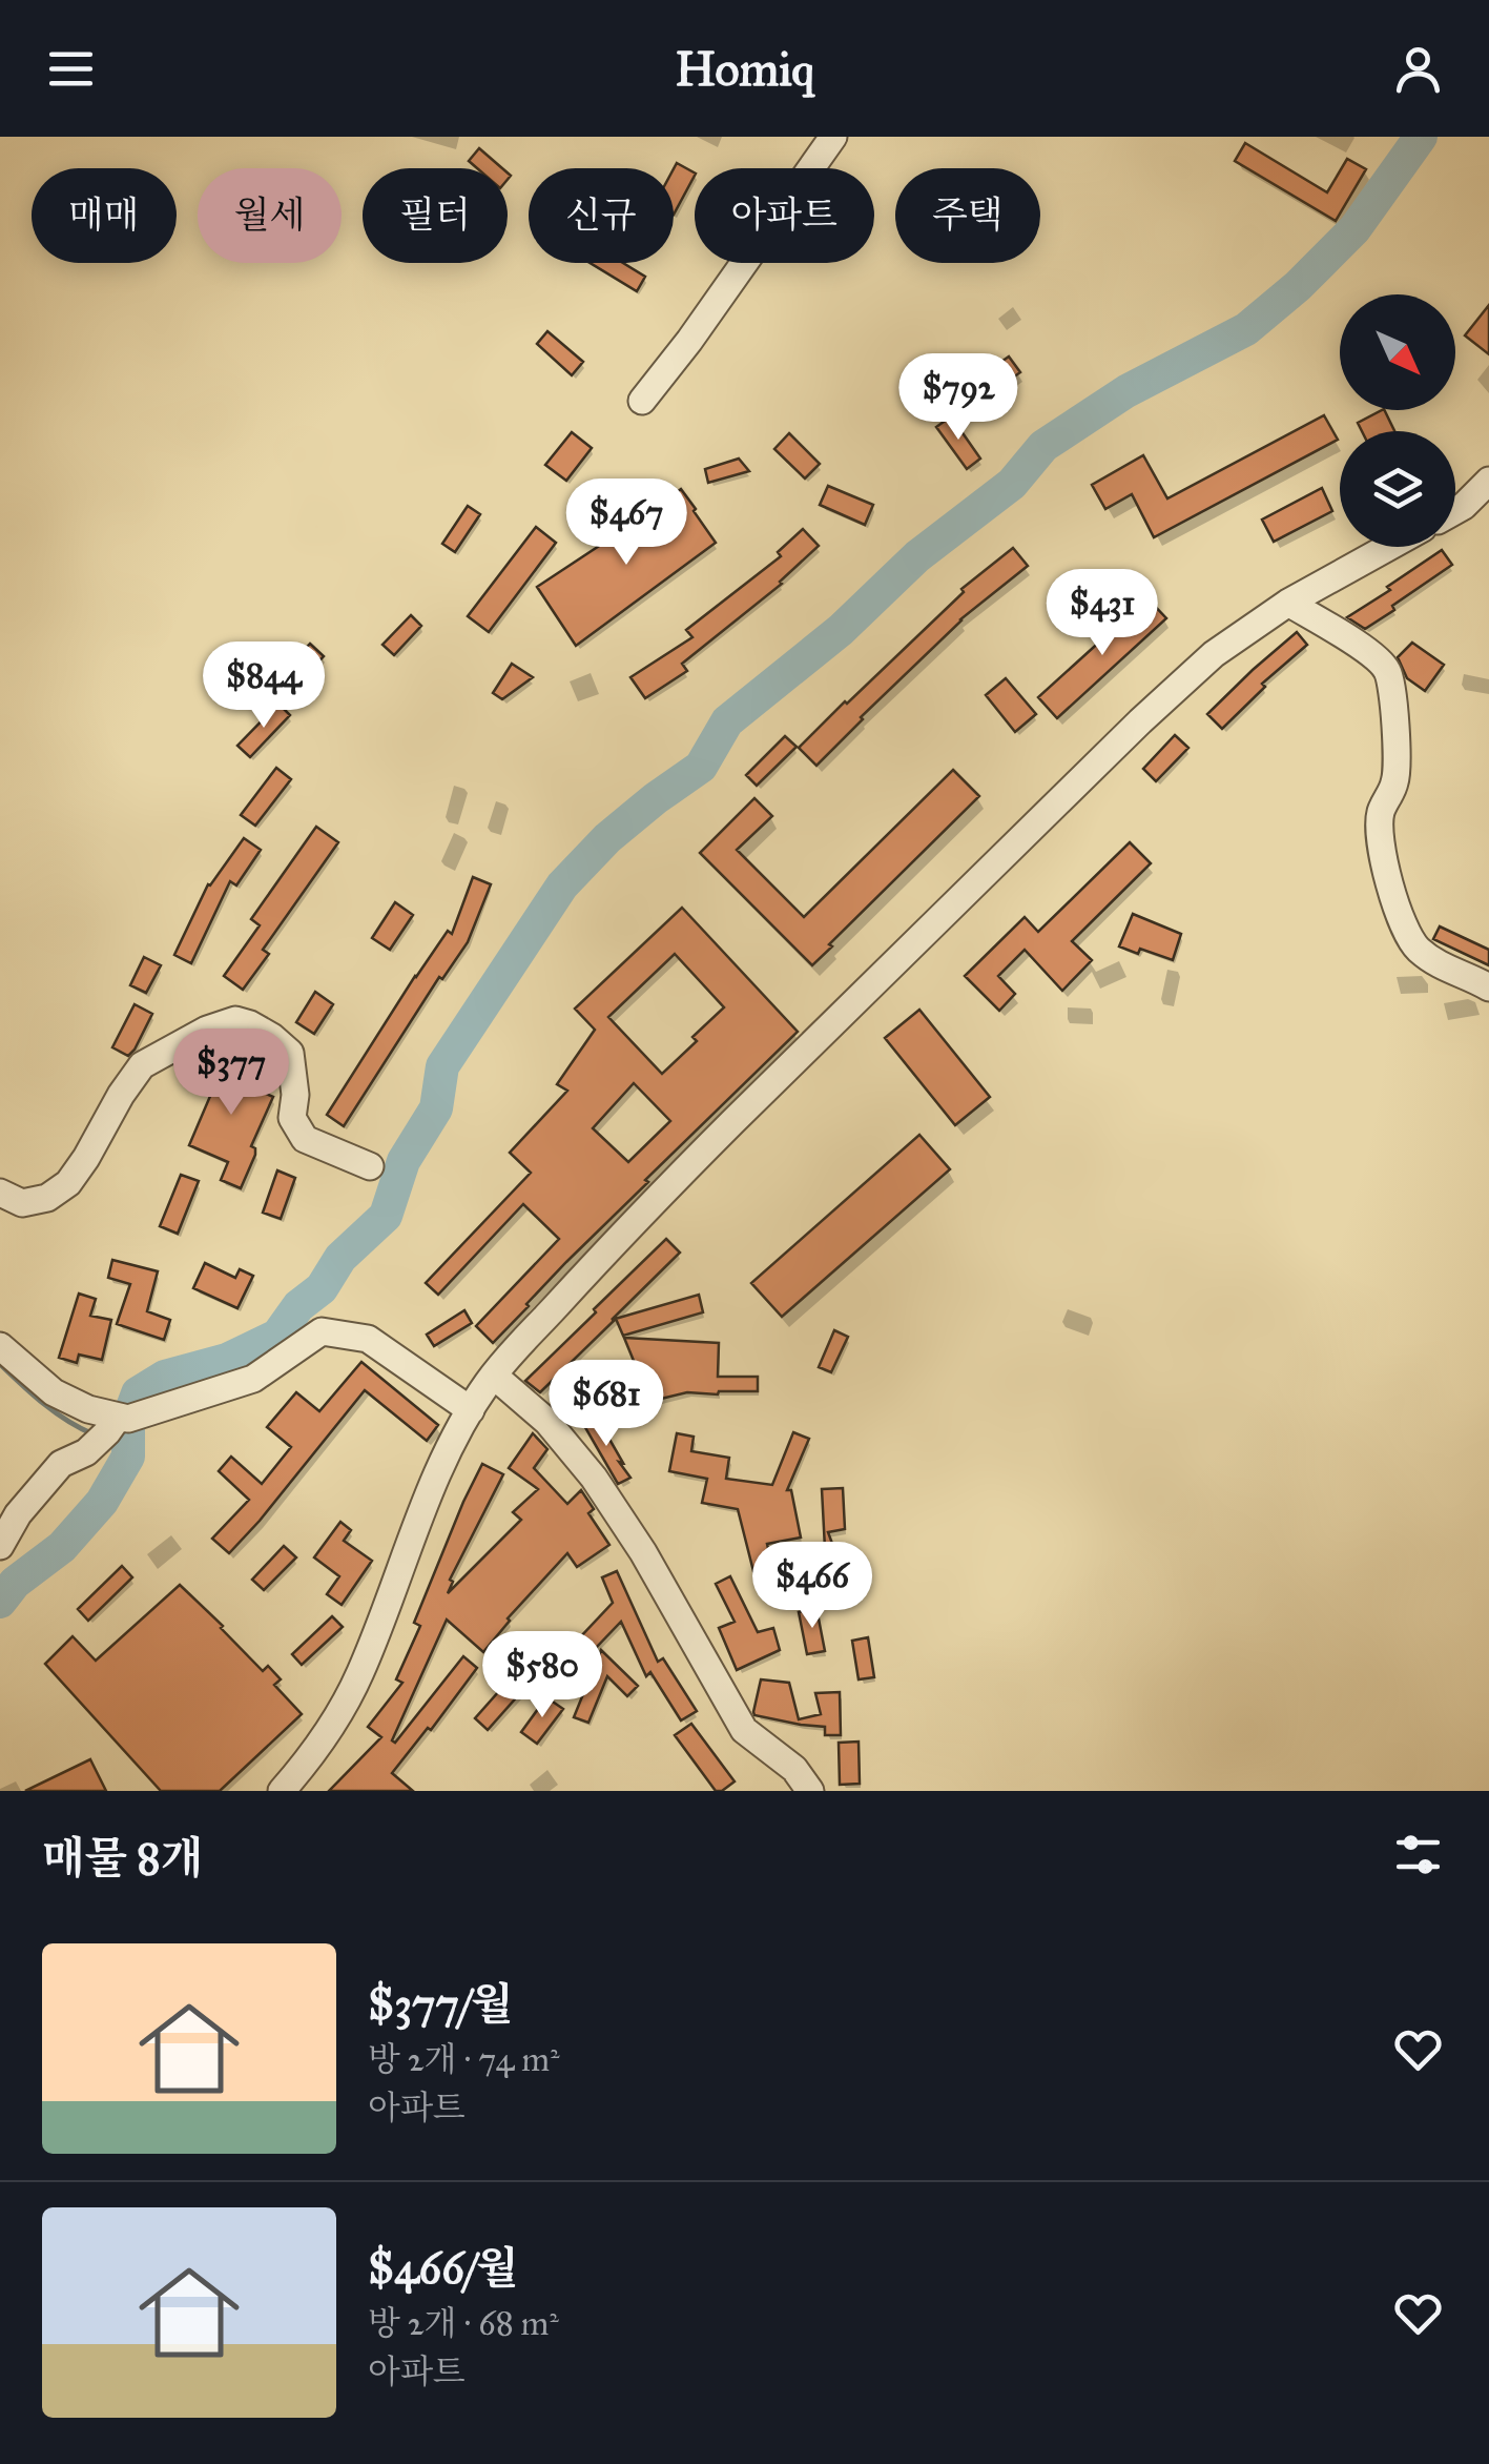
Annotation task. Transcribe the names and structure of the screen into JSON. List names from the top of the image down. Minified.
{"north":"bottom right","page":{"header":"Homiq","chip":["매매","월세","필터","신규","아파트","주택"],"price":["$792","$467","$431","$844","$377","$681","$466","$580"],"heading":"매물 8개","list":[{"name":"$377/월","note":"방 2개 · 74 m² · 아파트"},{"name":"$466/월","note":"방 2개 · 68 m² · 아파트"}]}}
